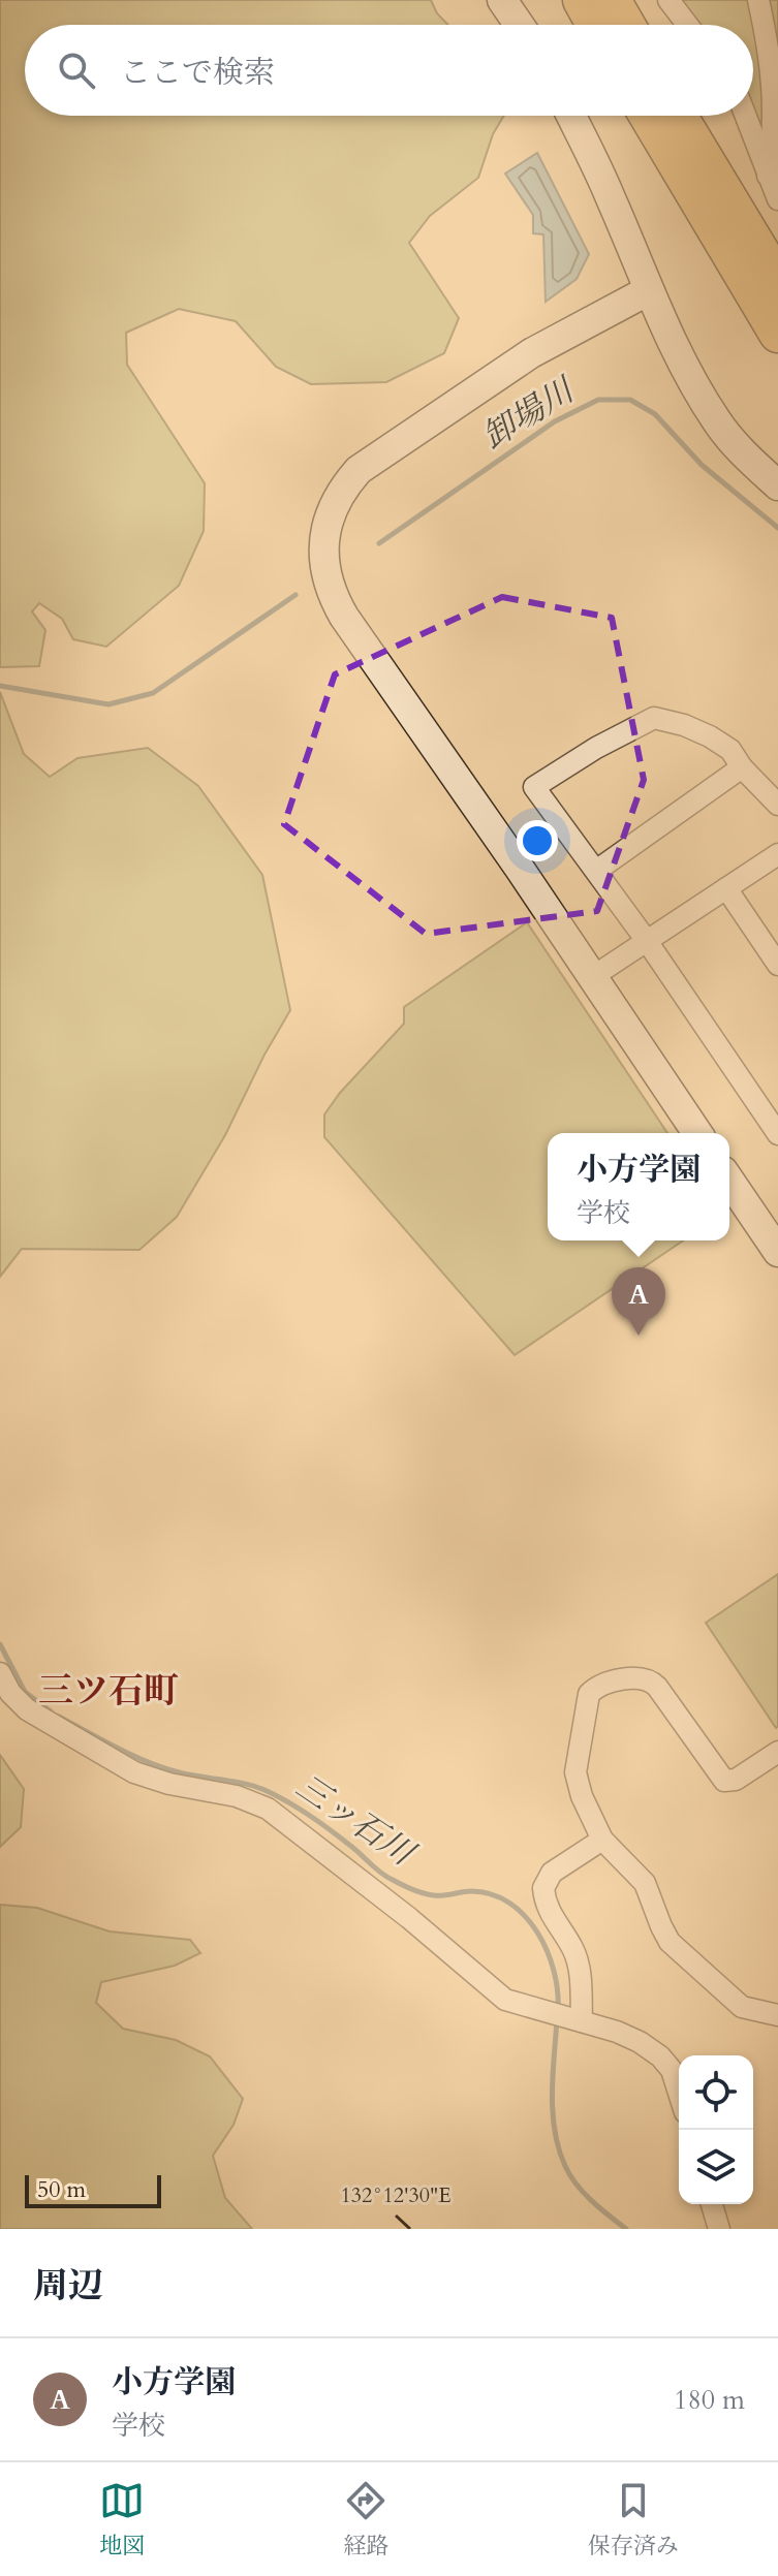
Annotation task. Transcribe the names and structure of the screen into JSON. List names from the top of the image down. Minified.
{"districts":["三ツ石町"],"water":["卸場川","三ッ石川"],"scale_bar":"50 m","page":{"search":"ここで検索","popup":["小方学園","学校"],"pins":"A","scale":"50 m","heading":"周辺","list":[{"mark":"A","name":"小方学園","note":"学校","value":"180 m"}],"nav":["地図","経路","保存済み"]},"coordinates":["132°12'30\"E"]}
